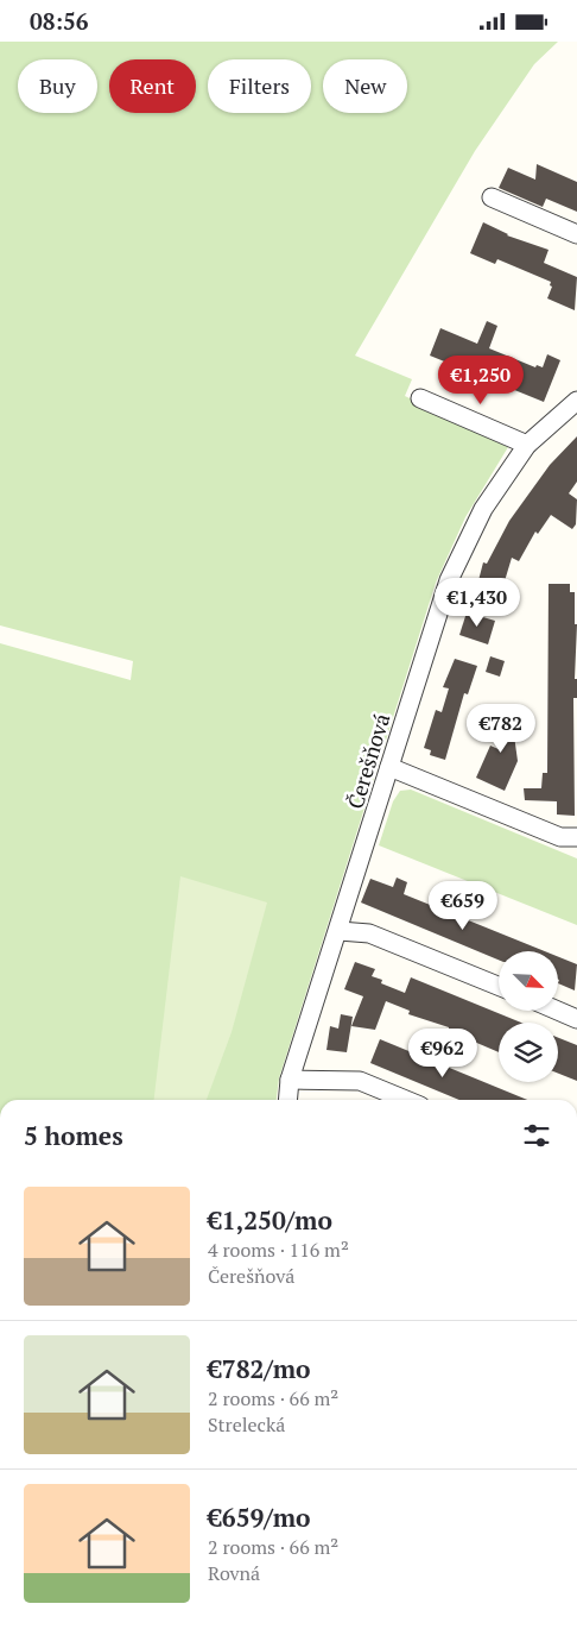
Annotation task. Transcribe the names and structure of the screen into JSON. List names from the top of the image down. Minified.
{"streets":{"street":["Čerešňová"]},"north":"bottom right","page":{"status":"08:56","chip":["Buy","Rent","Filters","New"],"price":["€1,250","€1,430","€782","€659","€962"],"heading":"5 homes","list":[{"name":"€1,250/mo","note":"4 rooms · 116 m² · Čerešňová"},{"name":"€782/mo","note":"2 rooms · 66 m² · Strelecká"},{"name":"€659/mo","note":"2 rooms · 66 m² · Rovná"}]}}
